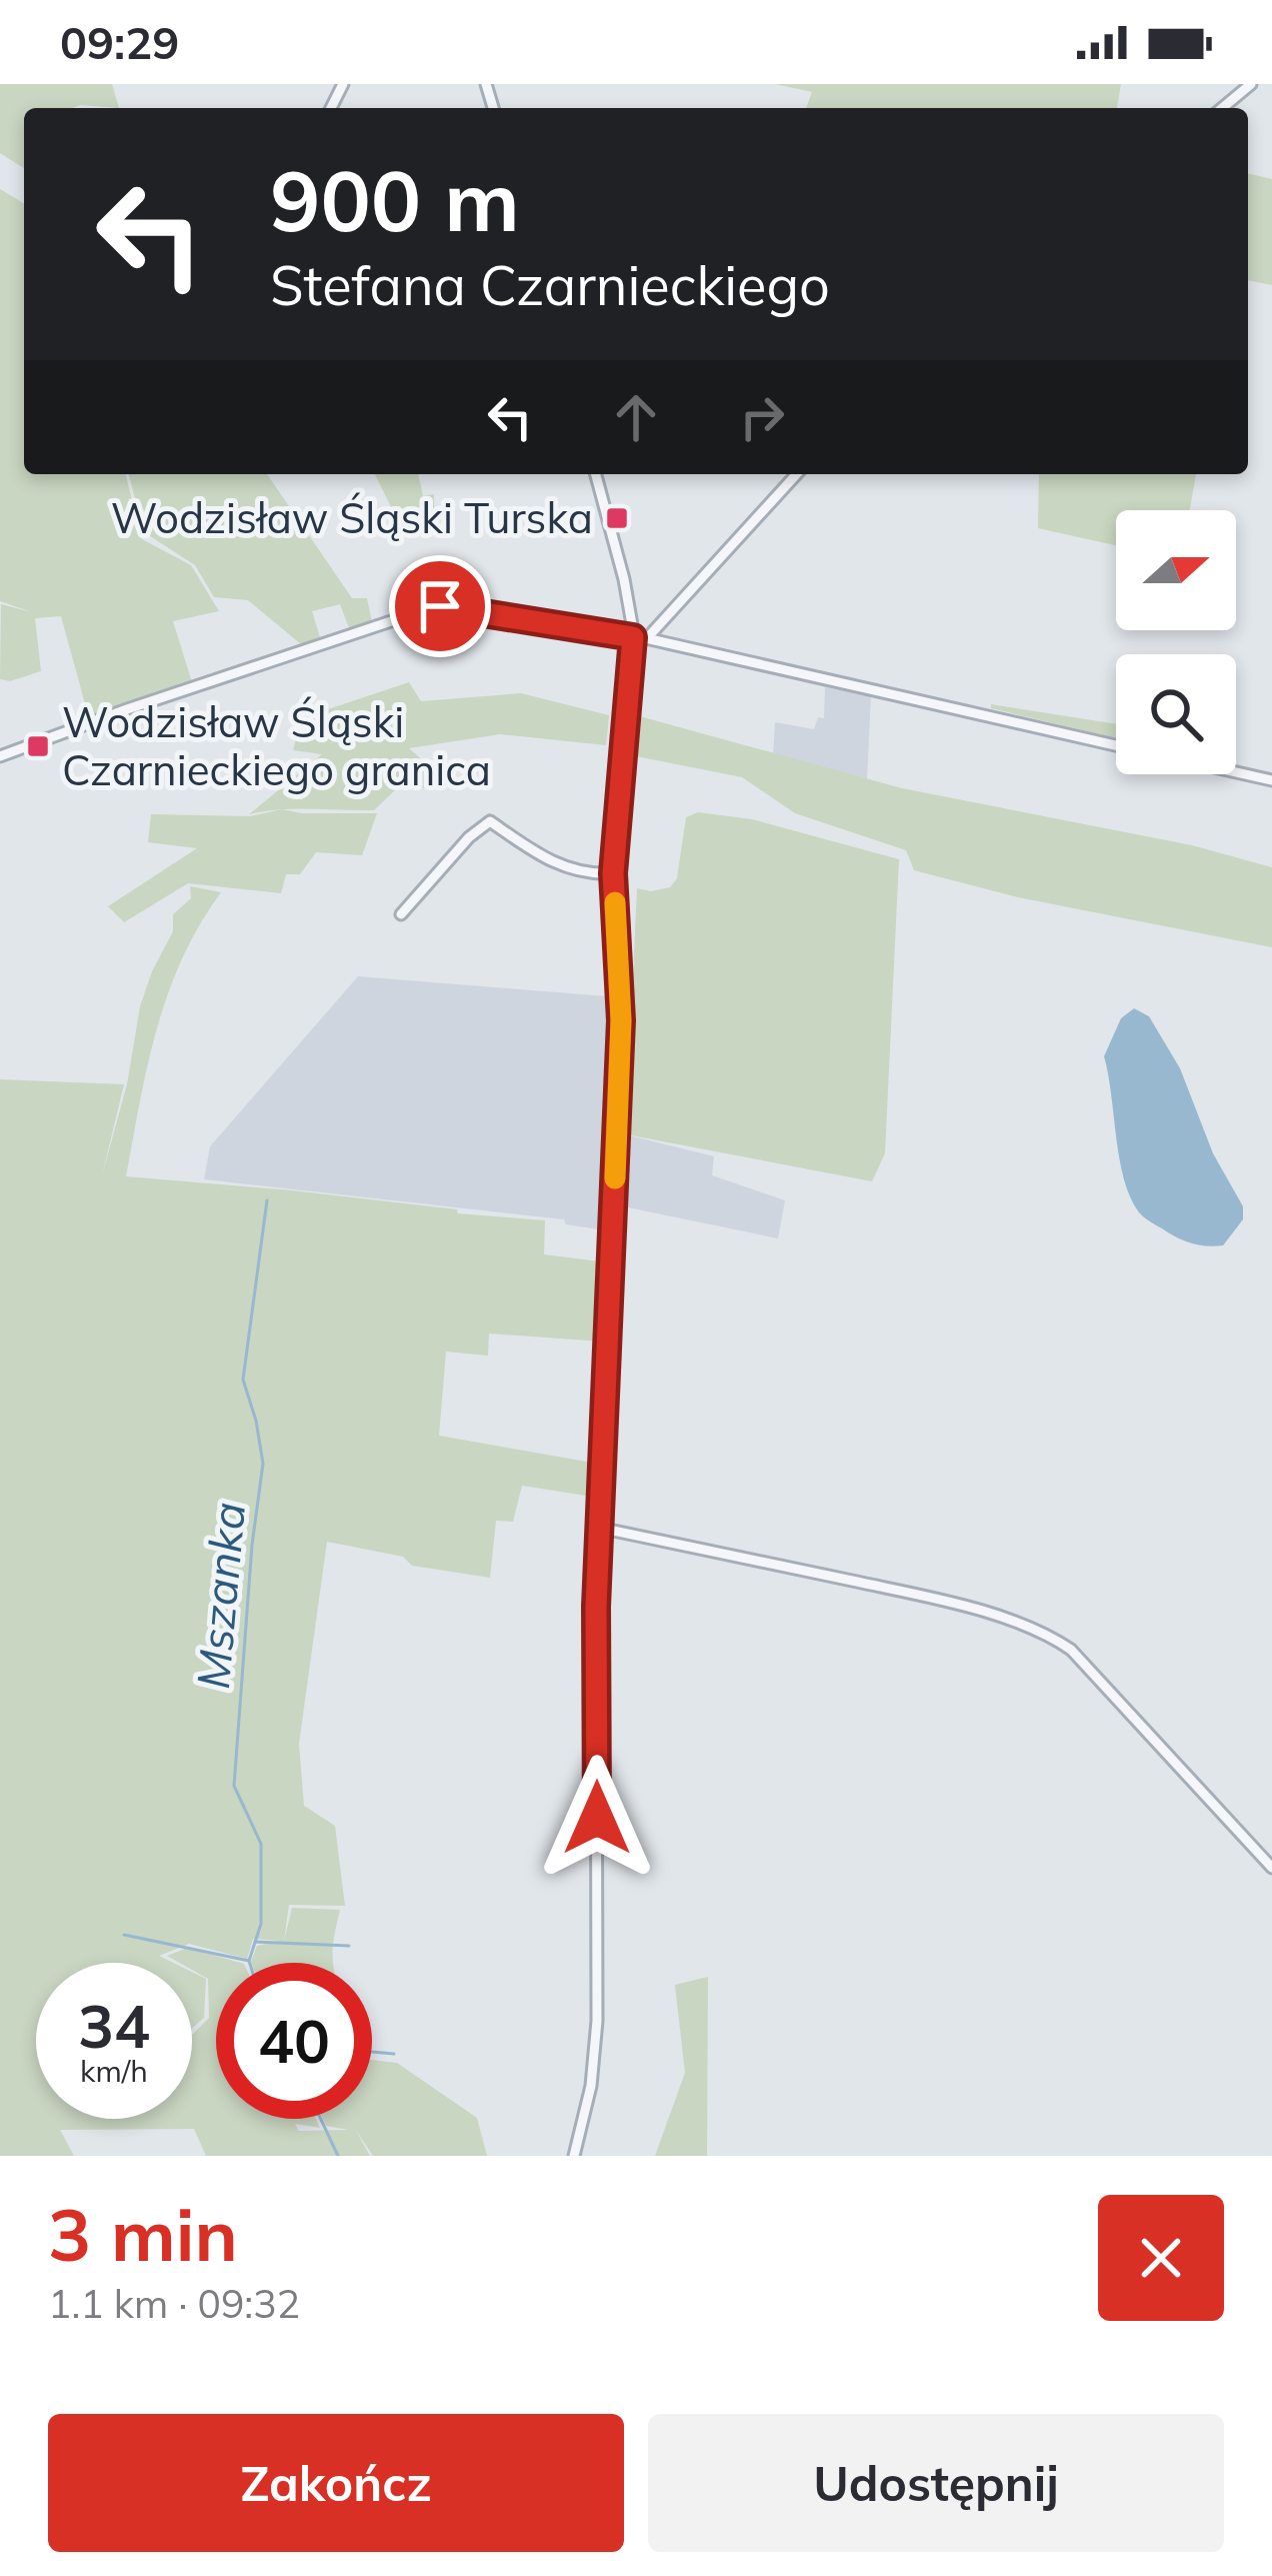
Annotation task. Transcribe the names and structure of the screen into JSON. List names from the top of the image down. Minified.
{"water":["Mszanka"],"places":{"transit":["Wodzisław Śląski Turska","Wodzisław Śląski Czarnieckiego granica"]},"north":"right","page":{"status":"09:29","turn":["900 m","Stefana Czarnieckiego"],"speed":"34 km/h","limit":"40","heading":["3 min","1.1 km · 09:32"],"buttons":["Zakończ","Udostępnij"]}}
